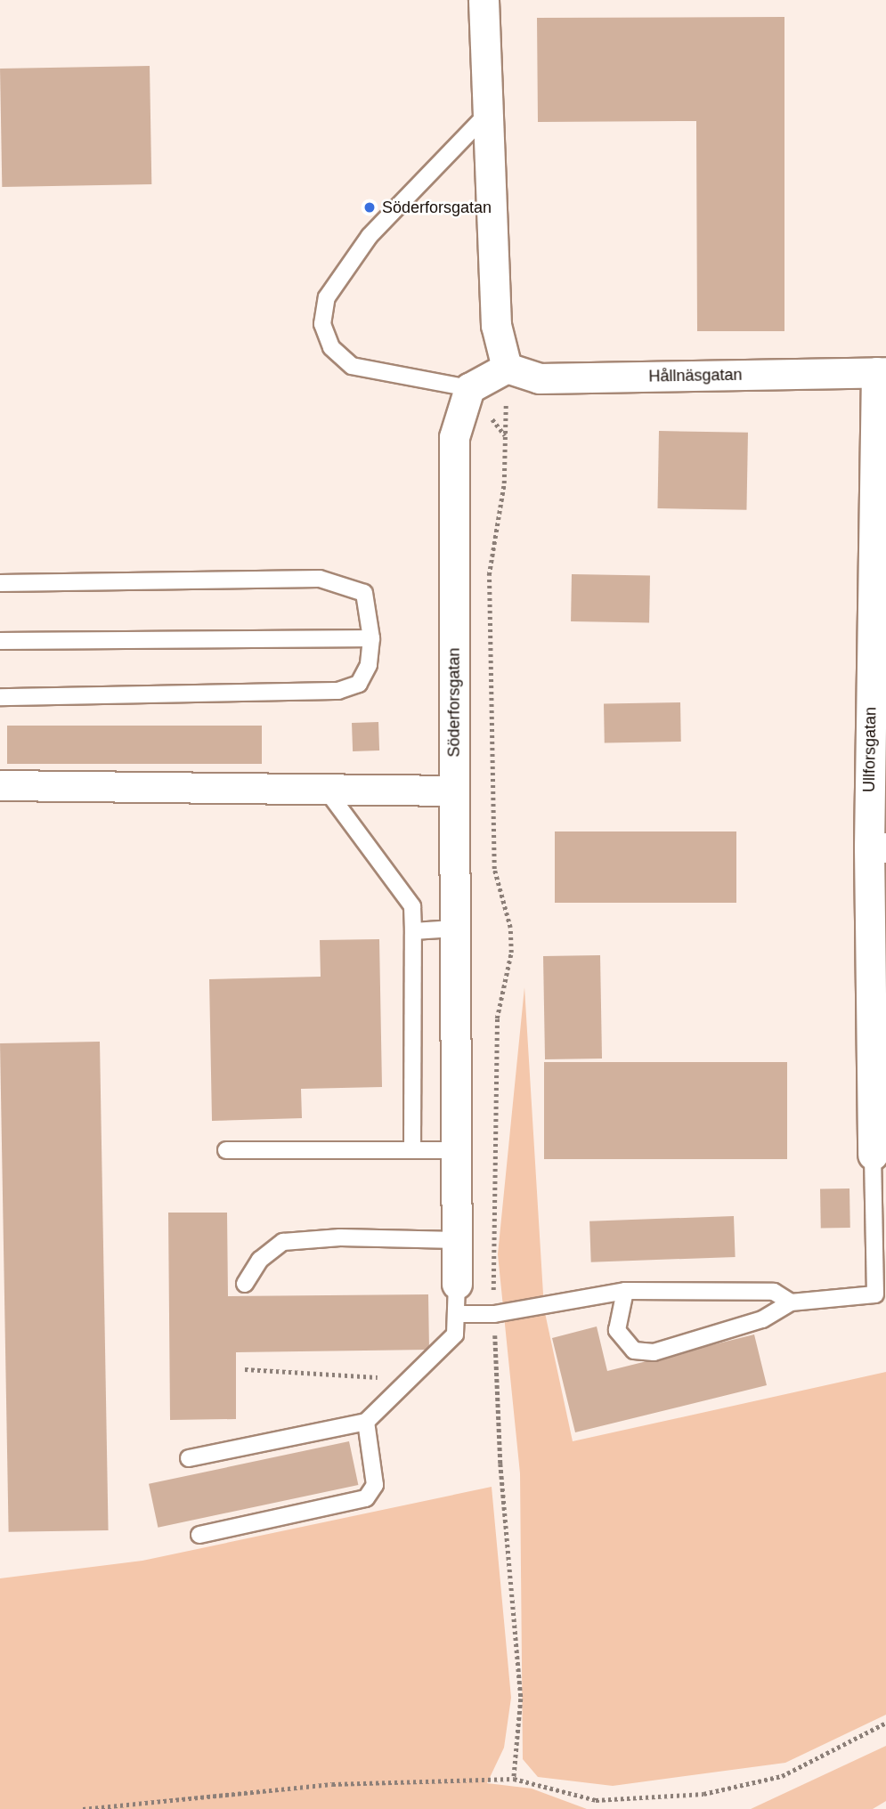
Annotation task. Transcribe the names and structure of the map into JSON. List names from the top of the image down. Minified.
{"streets":{"street":["Hållnäsgatan","Söderforsgatan","Ullforsgatan"]},"crossings":[["Hållnäsgatan","Ullforsgatan"]],"places":["Söderforsgatan"]}
